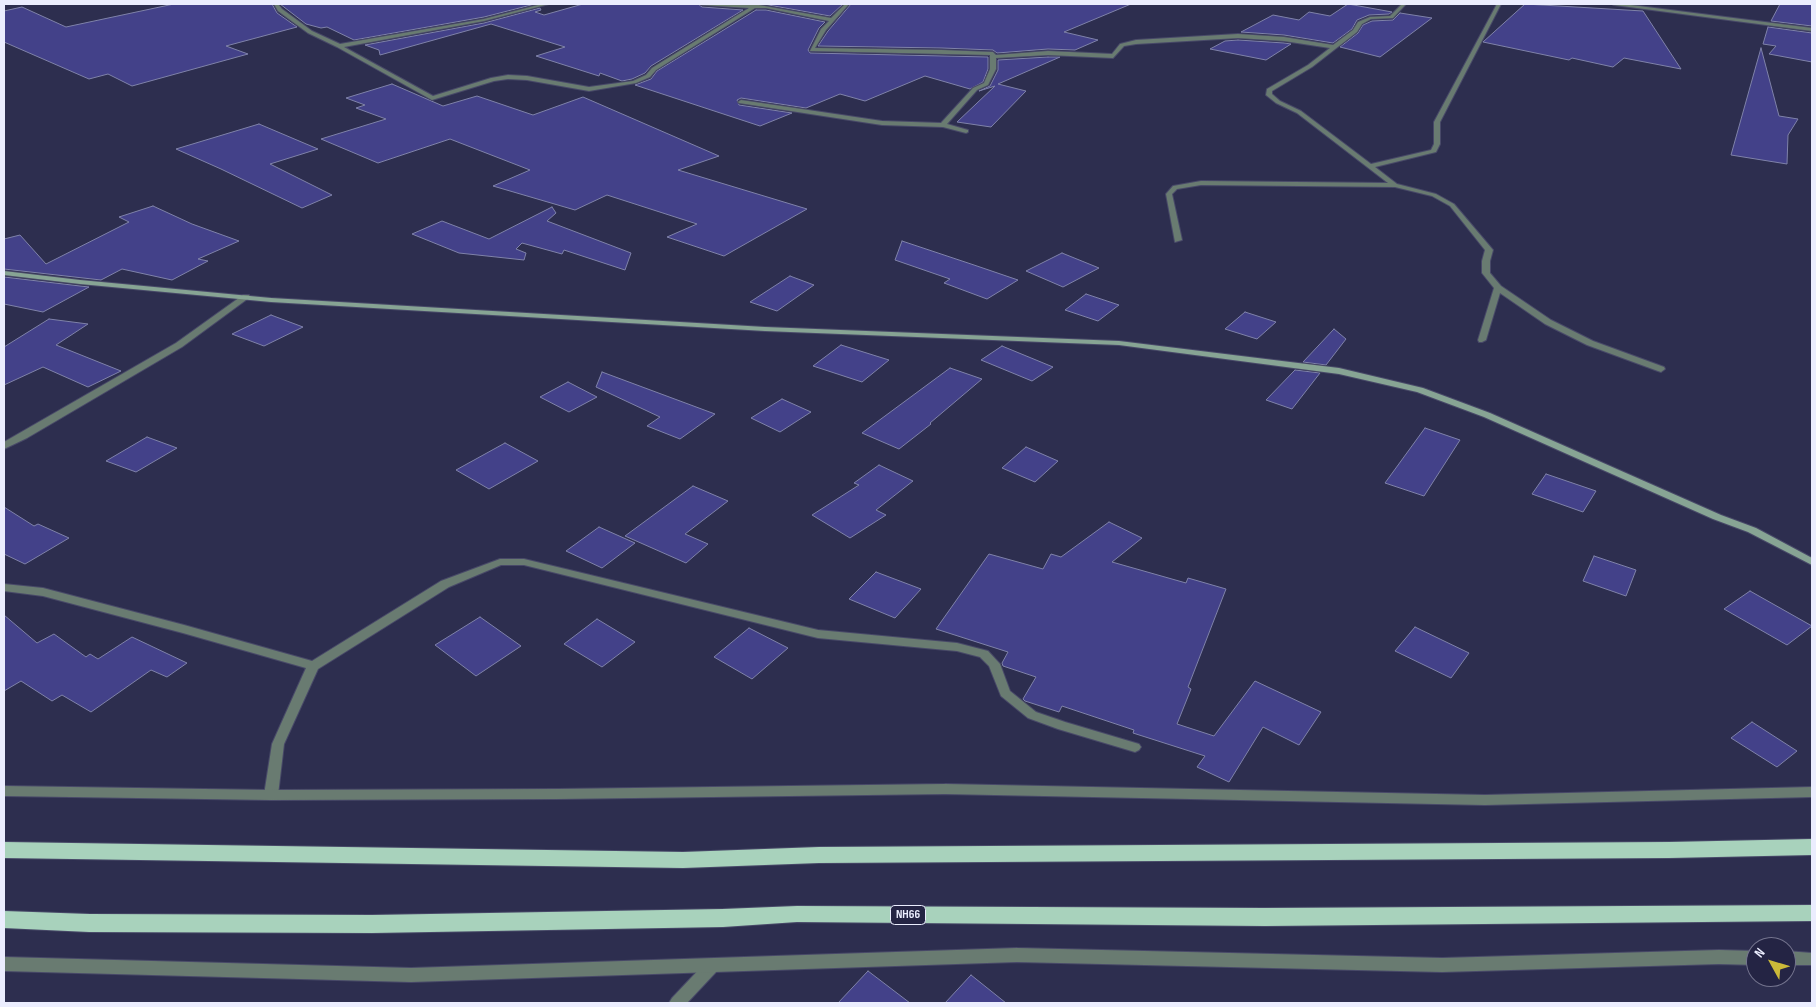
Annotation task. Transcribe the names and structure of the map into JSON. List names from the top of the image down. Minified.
{"streets":{"highway":["NH66"]},"north":"top left"}
